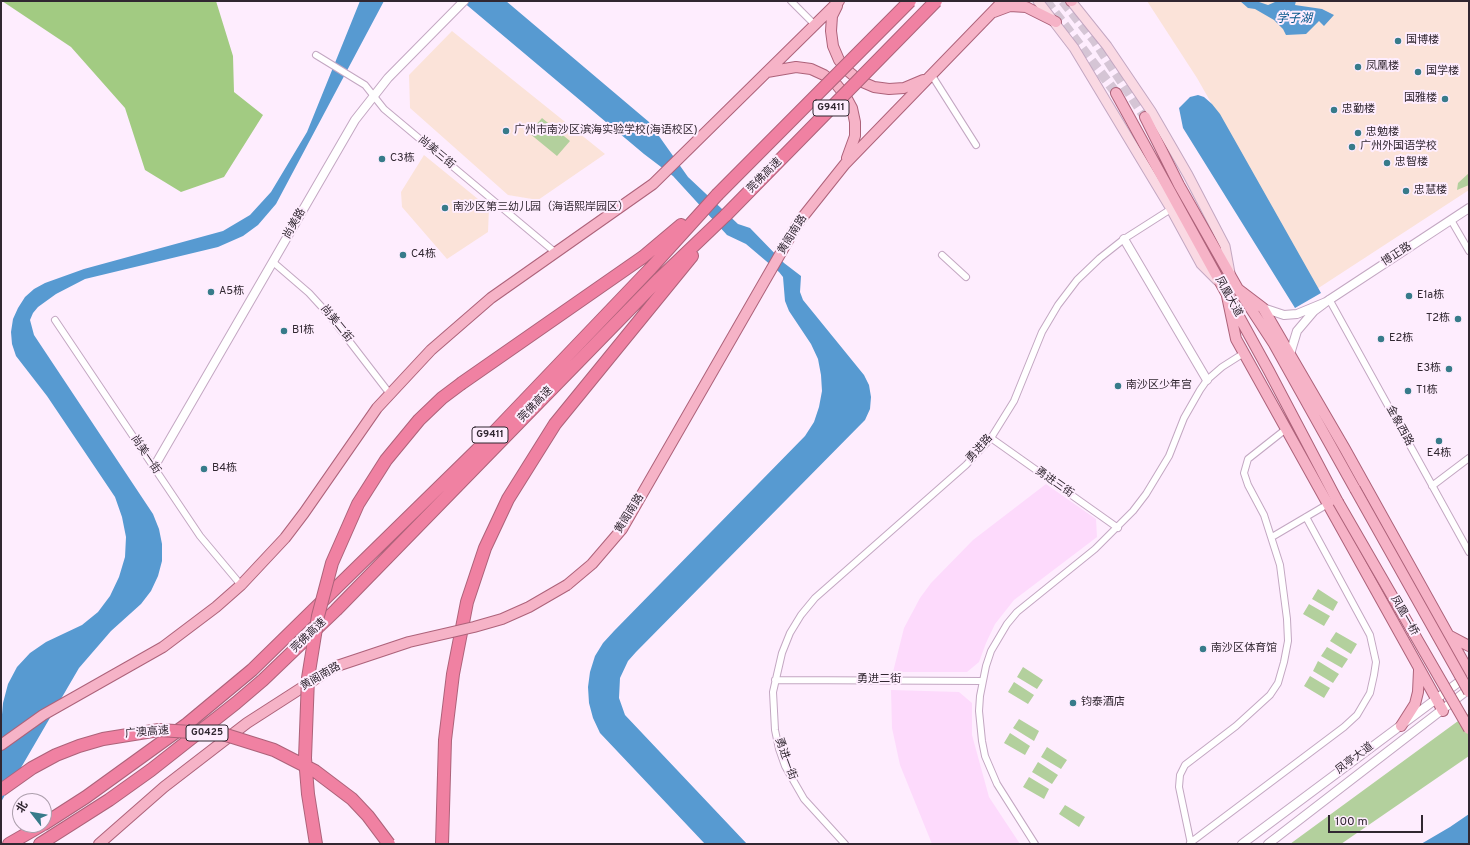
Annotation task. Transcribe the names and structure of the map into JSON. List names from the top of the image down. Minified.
{"streets":{"highway":["G9411","莞佛高速","广澳高速","G0425"],"main road":["黄阁南路","凤凰大道","凤凰一桥"],"street":["尚美三街","尚美路","博正路","尚美二街","金象西路","勇进路","尚美一街","勇进三街","勇进二街","勇进一街","凤亭大道"]},"crossings":[["尚美三街","尚美路"],["尚美路","尚美二街"],["尚美路","尚美一街"],["博正路","金象西路"],["凤凰大道","凤凰一桥"],["勇进路","勇进三街"],["勇进路","勇进二街"],["勇进路","勇进一街"],["凤凰一桥","凤亭大道"],["勇进二街","勇进一街"]],"water":["学子湖"],"places":["国博楼","凤凰楼","国学楼","国雅楼","忠勤楼","广州市南沙区滨海实验学校(海语校区)","忠勉楼","广州外国语学校","C3栋","忠智楼","忠慧楼","南沙区第三幼儿园（海语熙岸园区）","C4栋","A5栋","E1a栋","T2栋","B1栋","E2栋","E3栋","南沙区少年宫","T1栋","E4栋","B4栋","南沙区体育馆","钧泰酒店"],"scale_bar":"100 m","north":"top left"}
